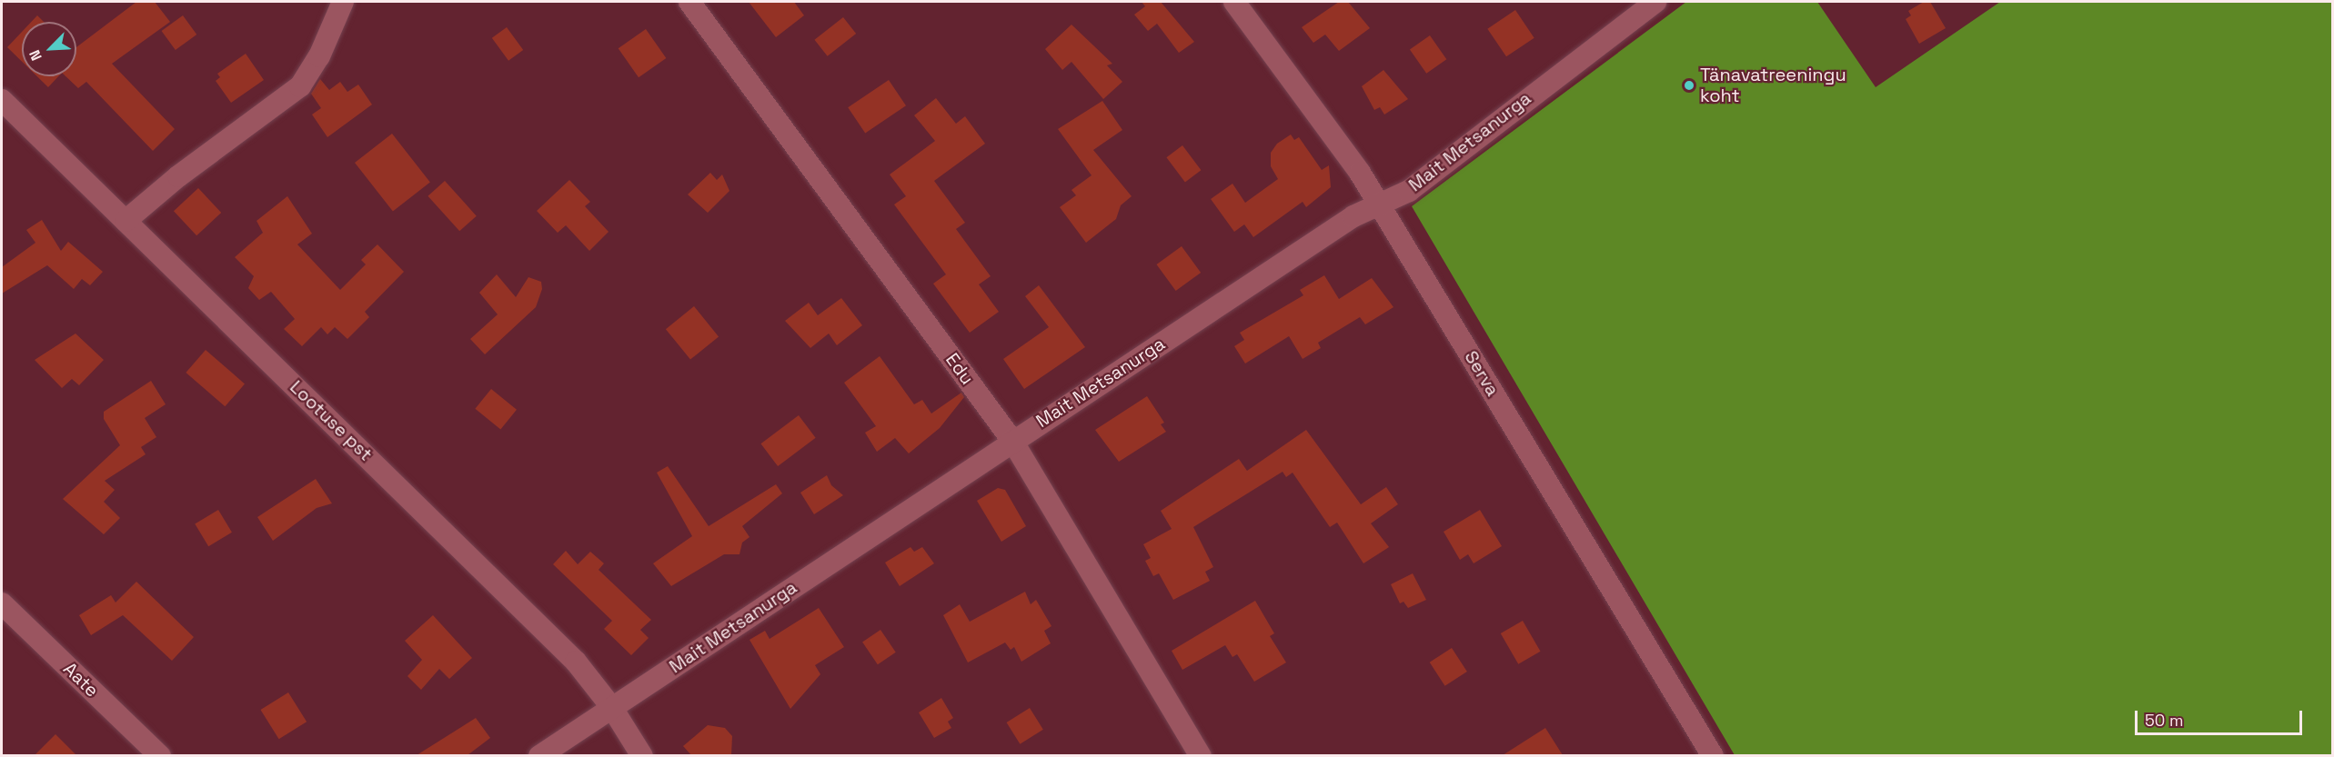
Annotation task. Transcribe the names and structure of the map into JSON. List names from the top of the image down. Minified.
{"streets":{"street":["Mait Metsanurga","Edu","Serva","Lootuse pst","Aate"]},"crossings":[["Mait Metsanurga","Edu"],["Mait Metsanurga","Serva"],["Mait Metsanurga","Lootuse pst"]],"places":["Tänavatreeningu koht"],"scale_bar":"50 m","north":"bottom left"}
